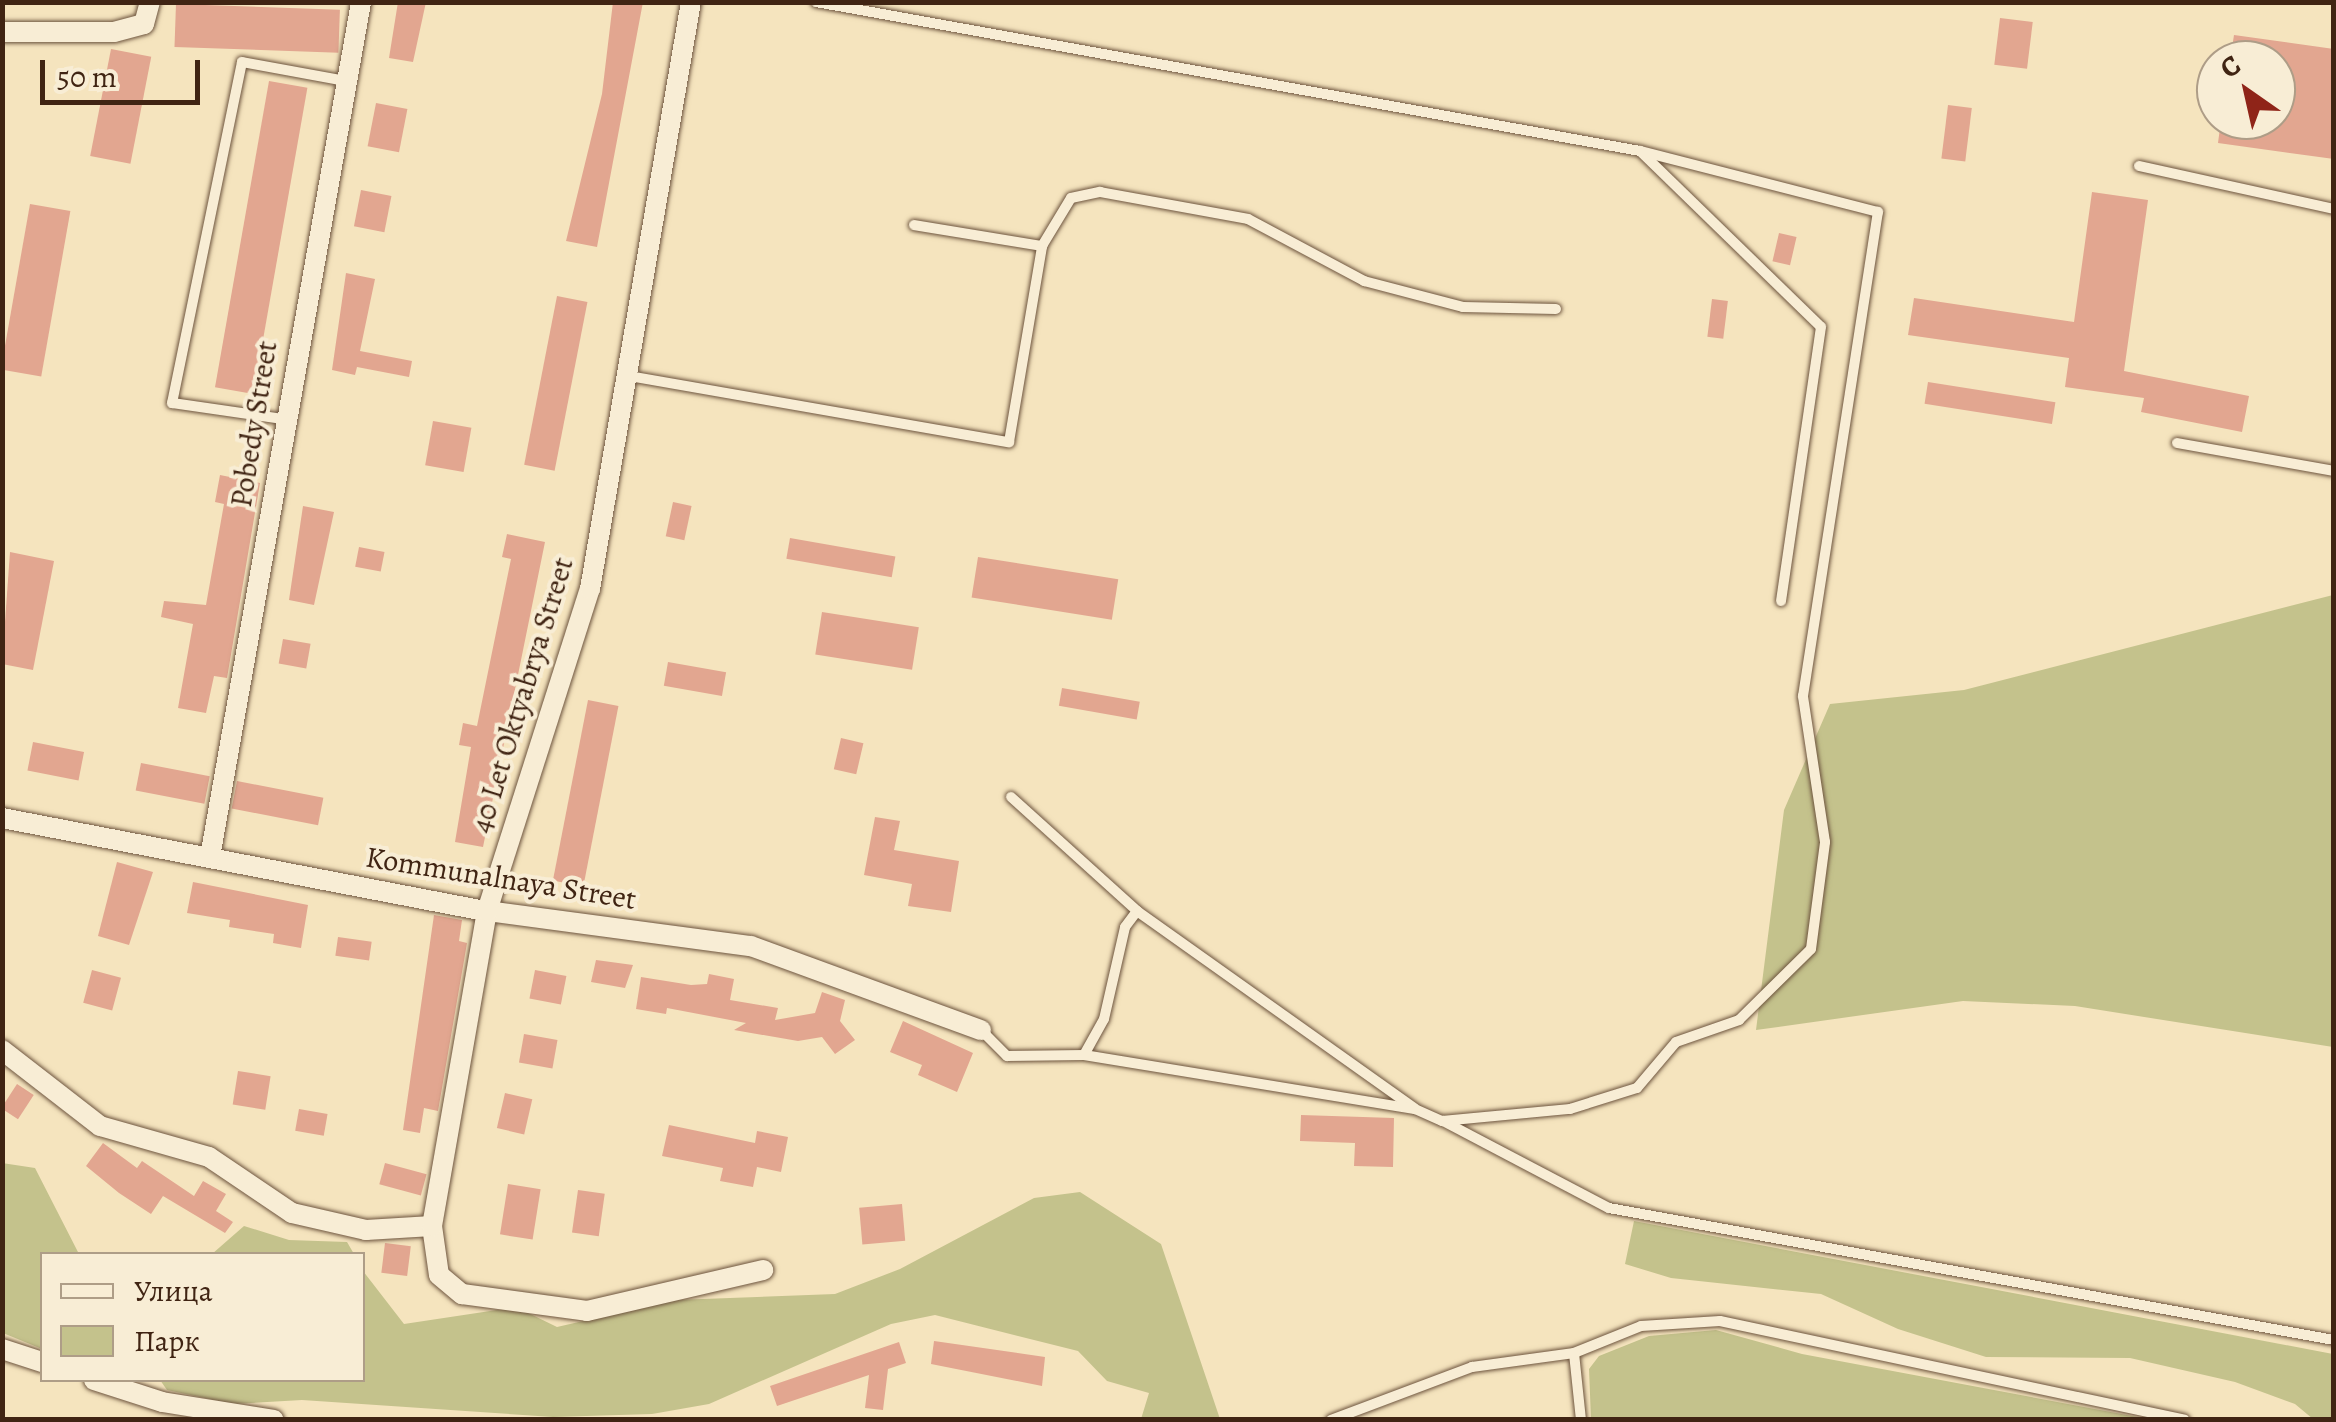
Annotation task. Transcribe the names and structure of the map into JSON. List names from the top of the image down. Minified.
{"streets":{"street":["Pobedy Street","40 Let Oktyabrya Street","Kommunalnaya Street"]},"crossings":[["Pobedy Street","Kommunalnaya Street"],["40 Let Oktyabrya Street","Kommunalnaya Street"]],"legend":["Улица","Парк"],"scale_bar":"50 m","north":"top left"}
